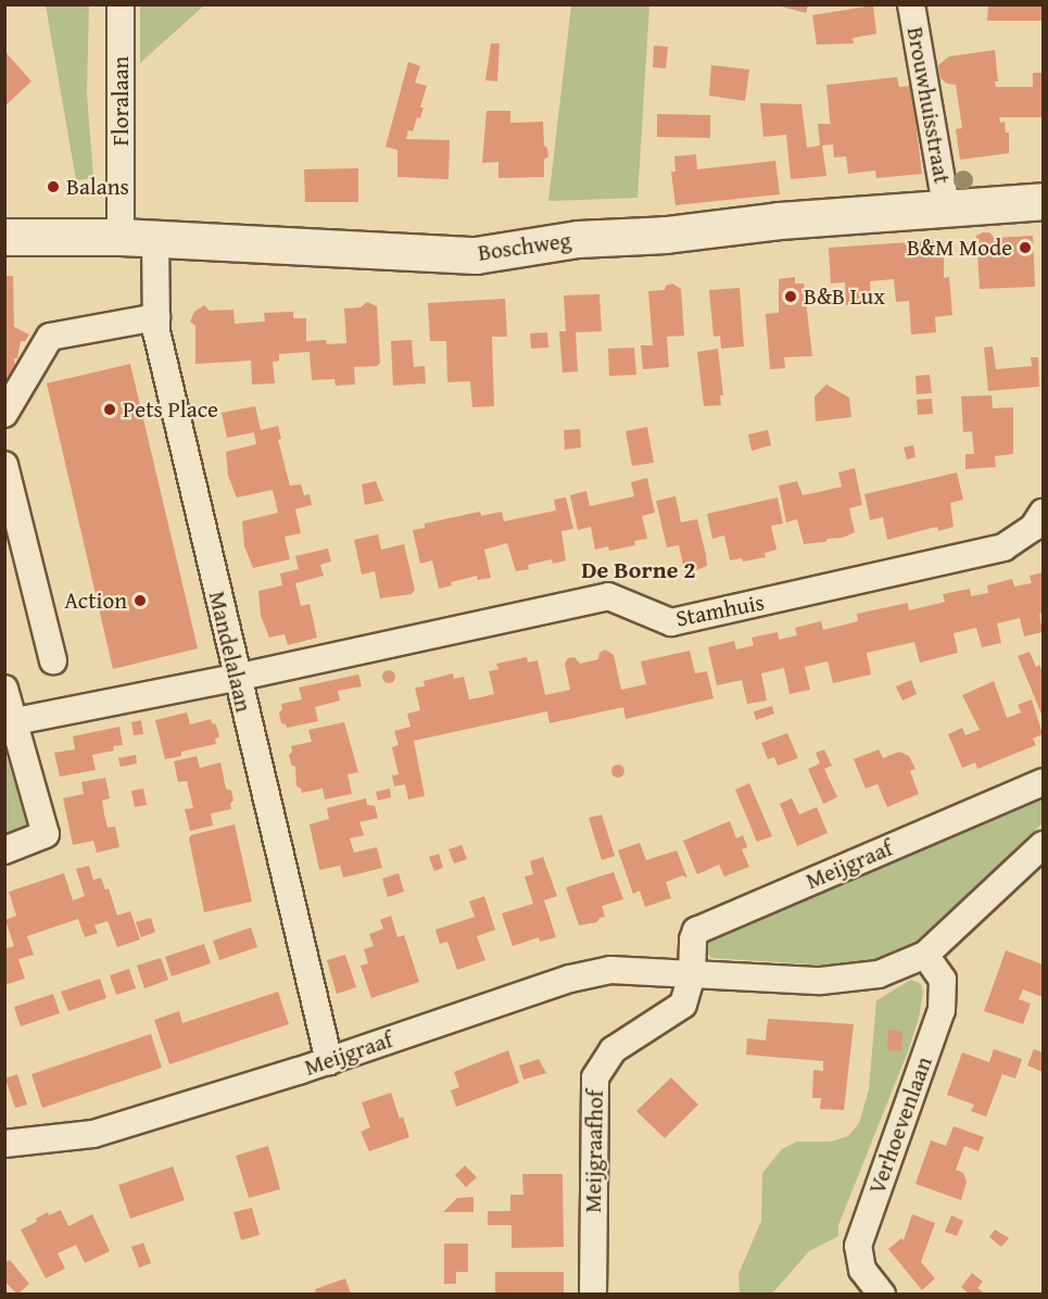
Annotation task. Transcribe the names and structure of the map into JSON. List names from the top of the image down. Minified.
{"streets":{"street":["Floralaan","Brouwhuisstraat","Boschweg","Stamhuis","Mandelalaan","Meijgraaf","Verhoevenlaan","Meijgraafhof"]},"crossings":[["Floralaan","Boschweg"],["Brouwhuisstraat","Boschweg"],["Boschweg","Mandelalaan"],["Stamhuis","Mandelalaan"],["Mandelalaan","Meijgraaf"],["Meijgraaf","Verhoevenlaan"],["Meijgraaf","Meijgraafhof"]],"districts":["De Borne 2"],"places":["Balans","B&M Mode","B&B Lux","Pets Place","Action"]}
